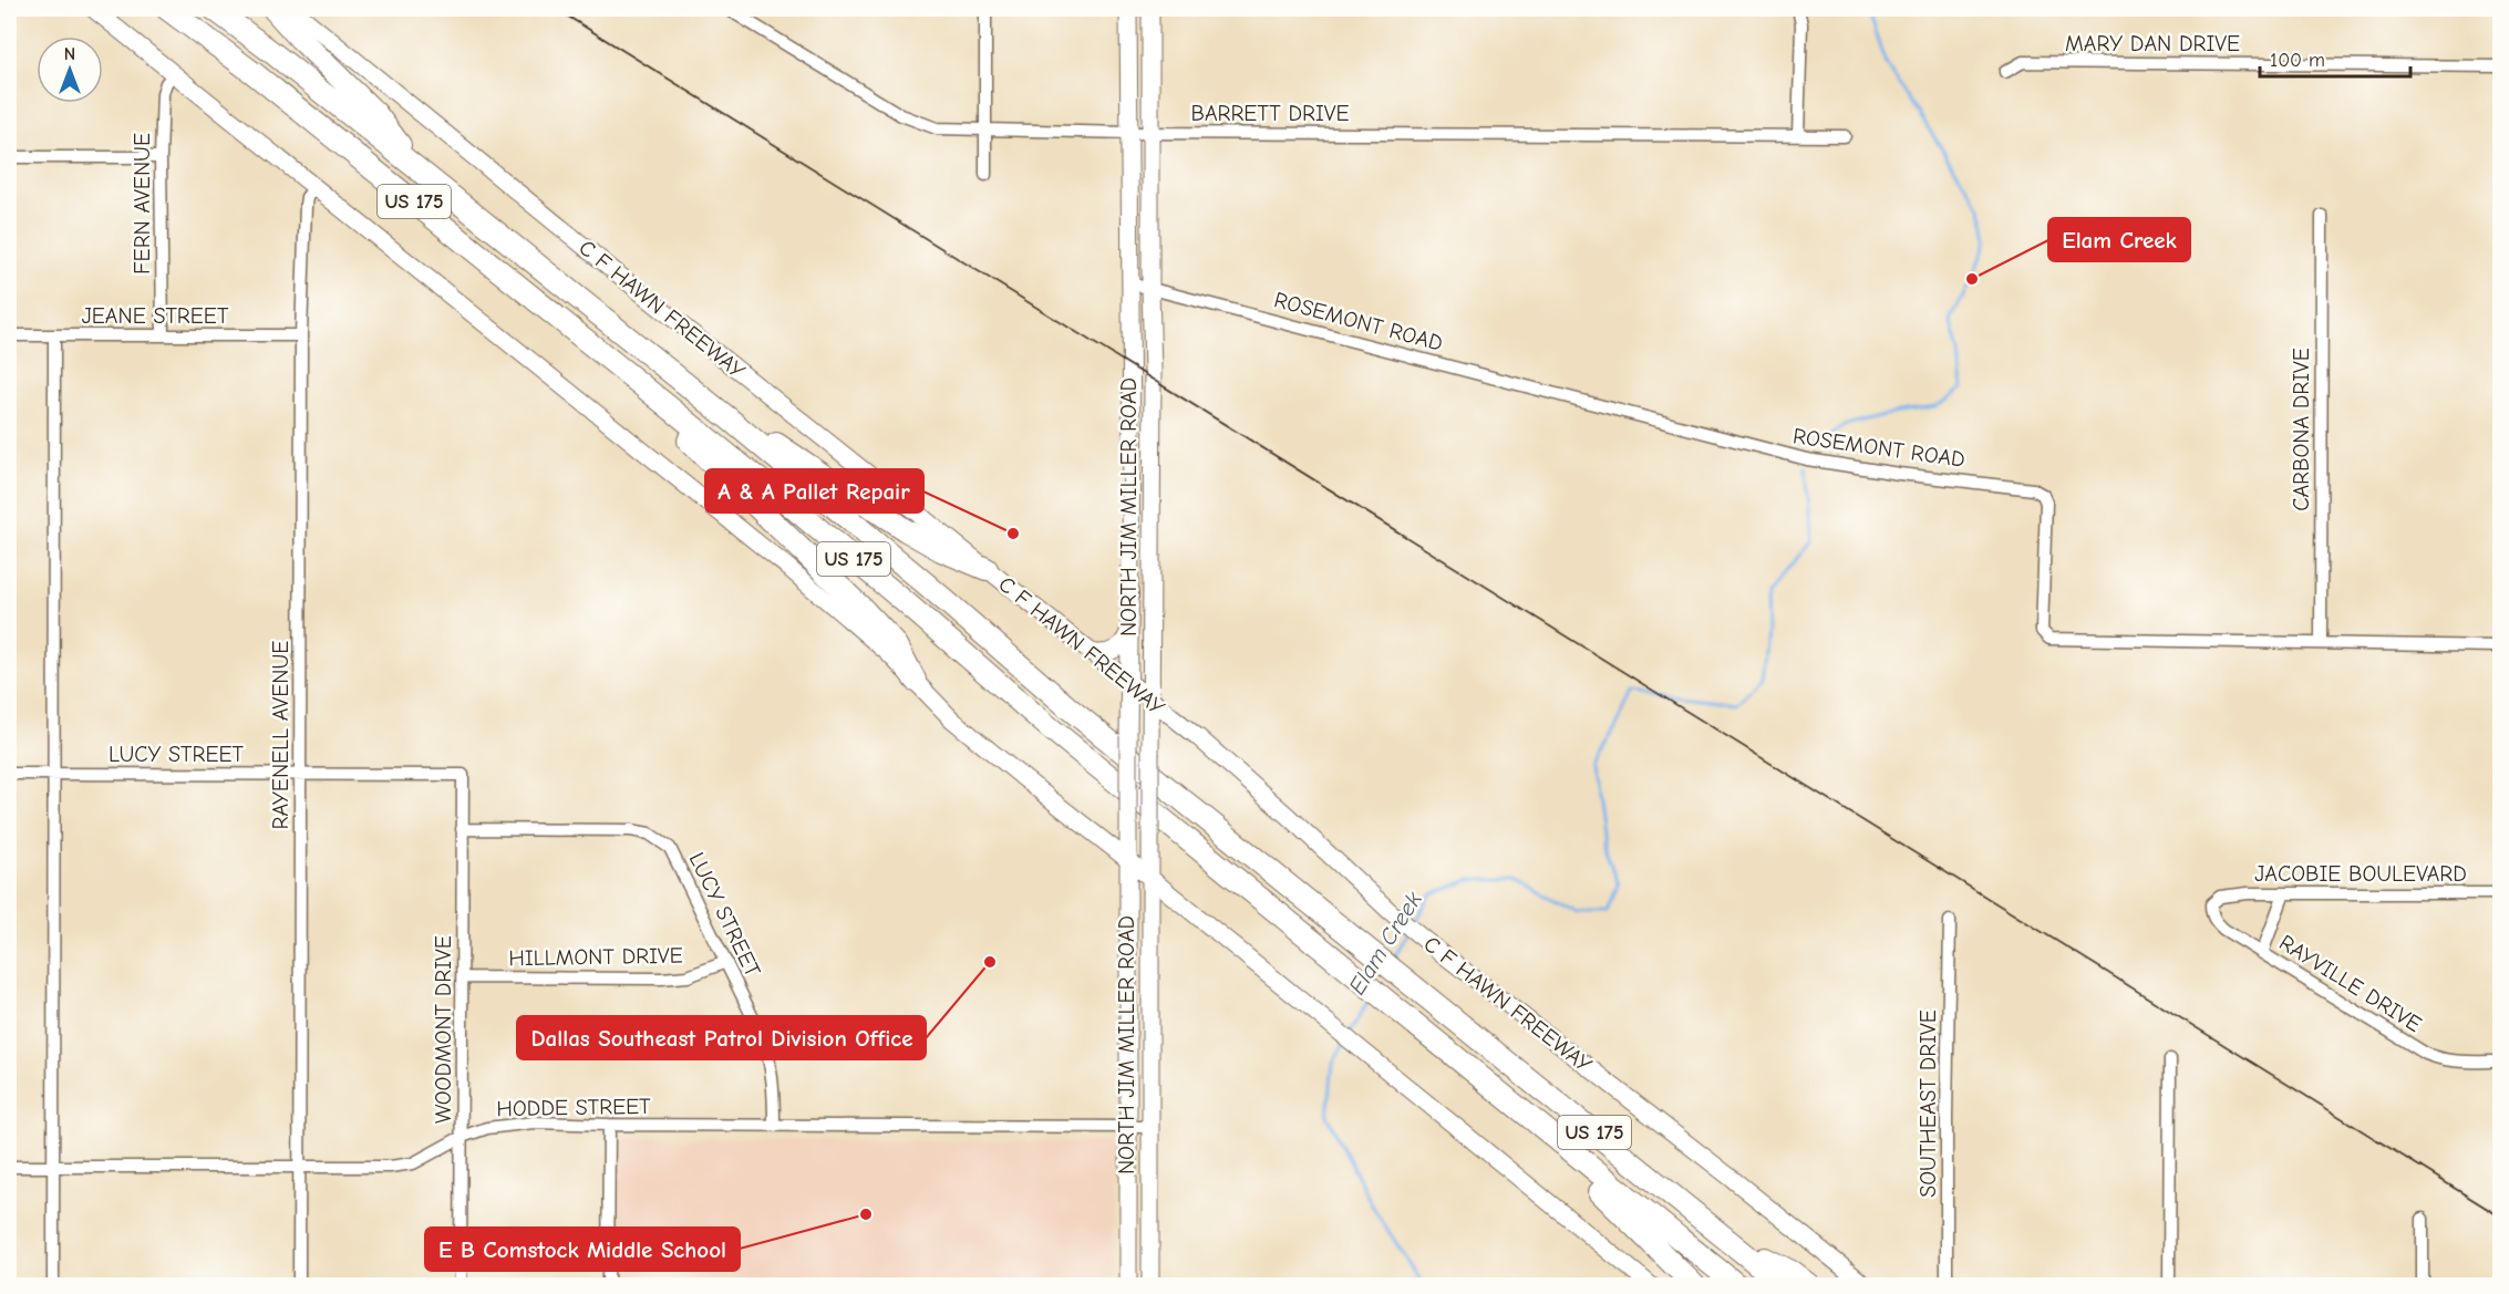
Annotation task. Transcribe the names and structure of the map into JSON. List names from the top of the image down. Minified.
{"streets":{"highway":["US 175","C F HAWN FREEWAY"],"main road":["NORTH JIM MILLER ROAD"],"street":["MARY DAN DRIVE","BARRETT DRIVE","FERN AVENUE","JEANE STREET","ROSEMONT ROAD","CARBONA DRIVE","RAYENELL AVENUE","LUCY STREET","JACOBIE BOULEVARD","HILLMONT DRIVE","RAYVILLE DRIVE","WOODMONT DRIVE","SOUTHEAST DRIVE","HODDE STREET"]},"crossings":[["BARRETT DRIVE","NORTH JIM MILLER ROAD"],["FERN AVENUE","JEANE STREET"],["C F HAWN FREEWAY","NORTH JIM MILLER ROAD"],["JEANE STREET","RAYENELL AVENUE"],["ROSEMONT ROAD","CARBONA DRIVE"],["ROSEMONT ROAD","NORTH JIM MILLER ROAD"],["NORTH JIM MILLER ROAD","HODDE STREET"],["RAYENELL AVENUE","LUCY STREET"],["RAYENELL AVENUE","HODDE STREET"],["LUCY STREET","HILLMONT DRIVE"],["LUCY STREET","WOODMONT DRIVE"],["LUCY STREET","HODDE STREET"],["JACOBIE BOULEVARD","RAYVILLE DRIVE"],["HILLMONT DRIVE","WOODMONT DRIVE"],["WOODMONT DRIVE","HODDE STREET"]],"water":["Elam Creek"],"places":["Elam Creek","A & A Pallet Repair","Dallas Southeast Patrol Division Office","E B Comstock Middle School"],"scale_bar":"100 m","north":"top"}
